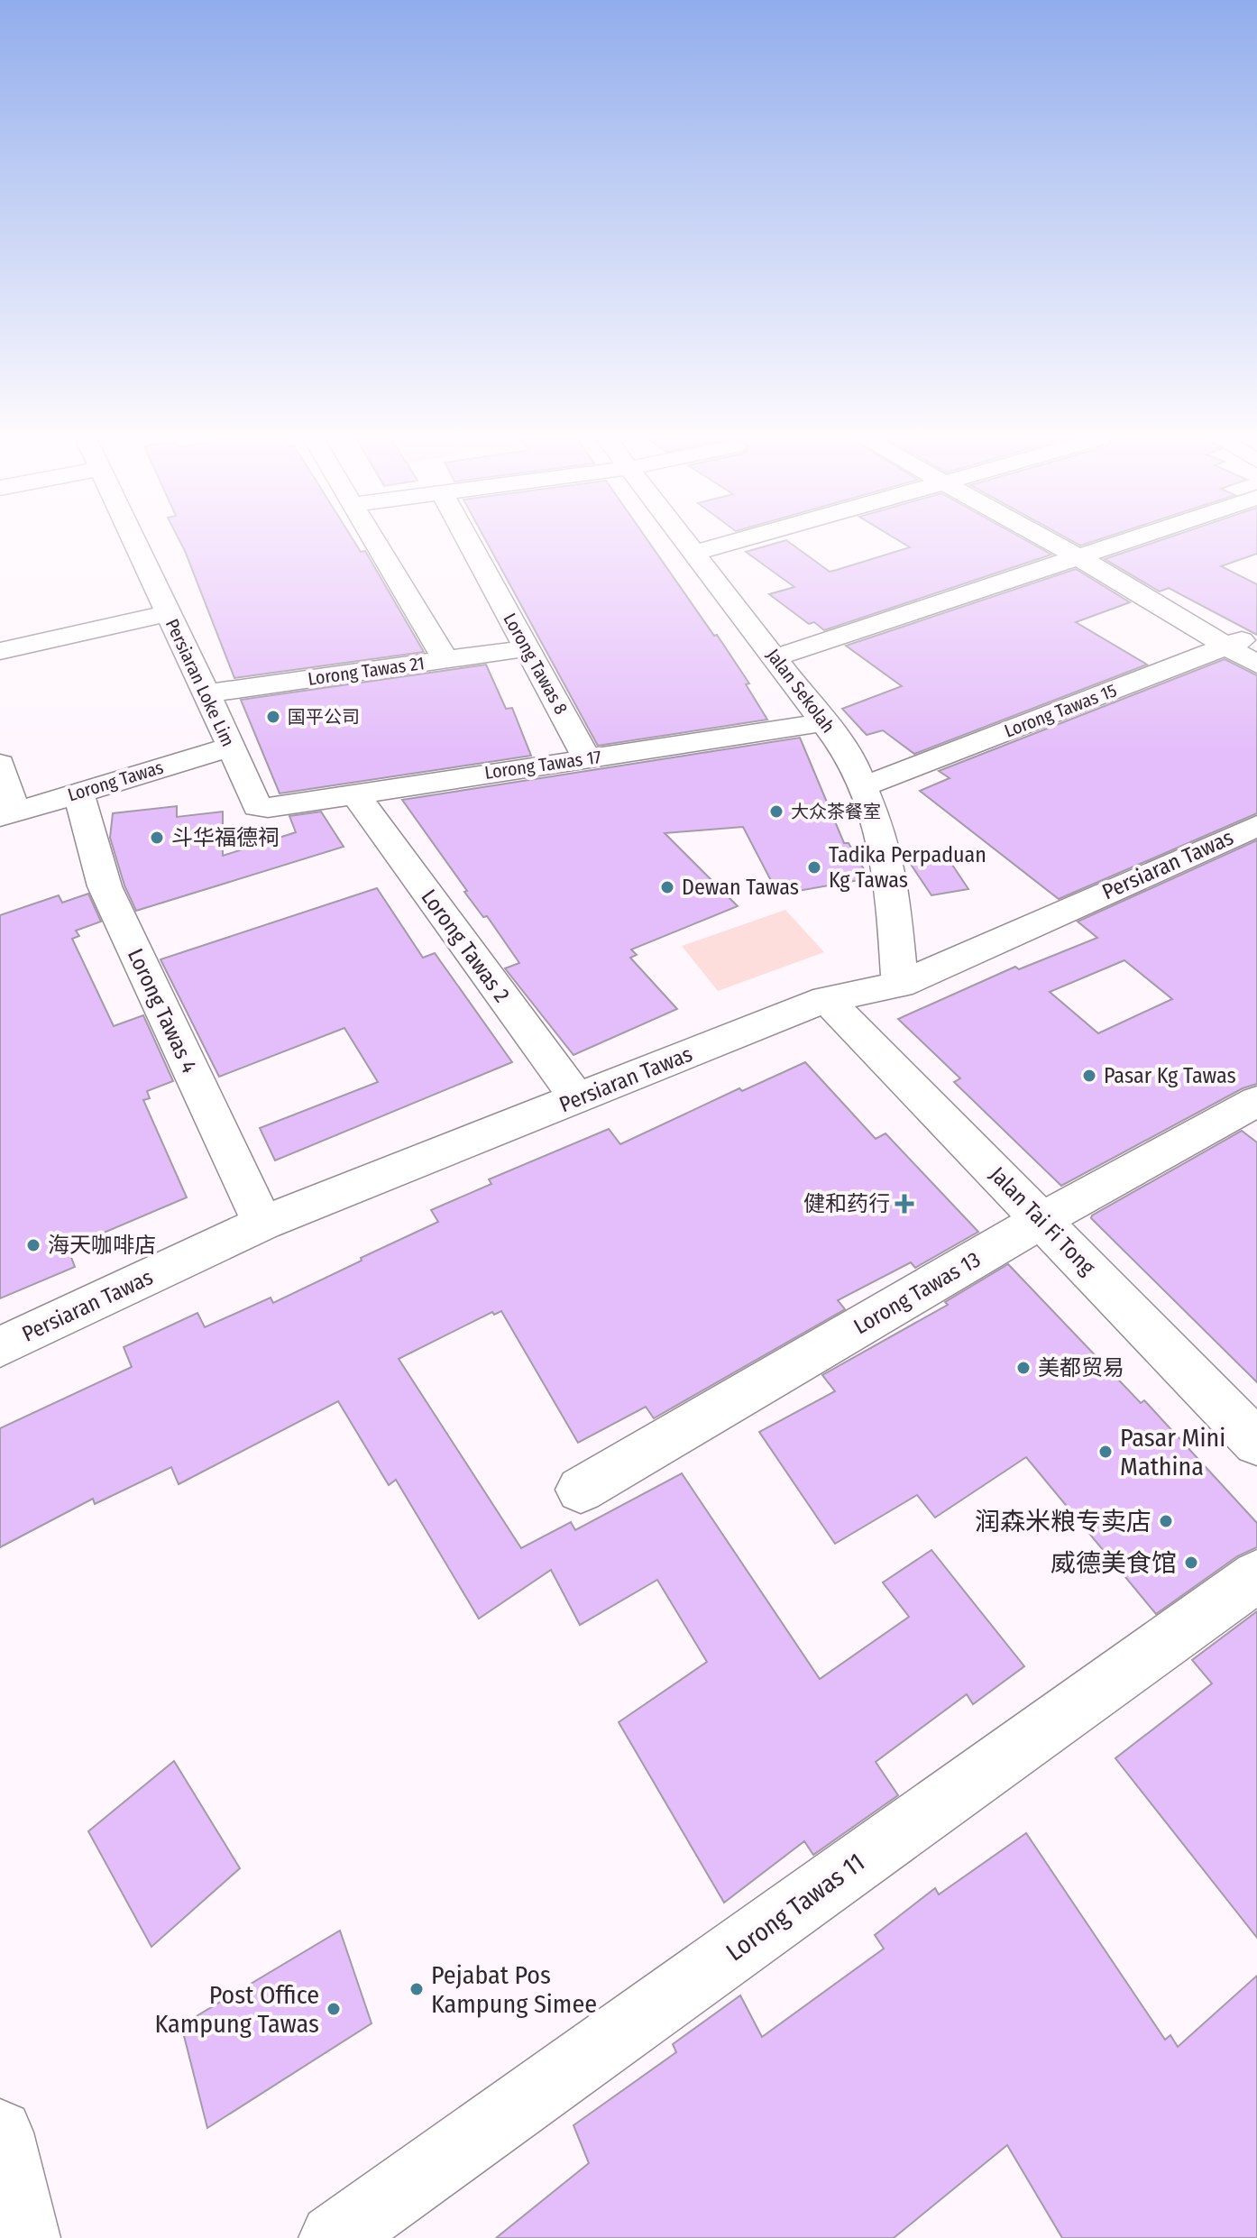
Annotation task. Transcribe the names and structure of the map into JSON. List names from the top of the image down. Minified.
{"streets":{"main road":["Lorong Tawas 8","Lorong Tawas 21","Persiaran Loke Lim","Jalan Sekolah","Lorong Tawas 15","Lorong Tawas 17","Lorong Tawas","Persiaran Tawas","Lorong Tawas 2","Lorong Tawas 4","Jalan Tai Fi Tong","Lorong Tawas 13","Lorong Tawas 11"]},"crossings":[["Lorong Tawas 8","Lorong Tawas 21"],["Lorong Tawas 8","Lorong Tawas 17"],["Lorong Tawas 21","Persiaran Loke Lim"],["Persiaran Loke Lim","Lorong Tawas 17"],["Persiaran Loke Lim","Lorong Tawas"],["Jalan Sekolah","Lorong Tawas 15"],["Jalan Sekolah","Lorong Tawas 17"],["Jalan Sekolah","Persiaran Tawas"],["Lorong Tawas 17","Lorong Tawas 2"],["Lorong Tawas","Lorong Tawas 4"],["Persiaran Tawas","Lorong Tawas 2"],["Persiaran Tawas","Lorong Tawas 4"],["Persiaran Tawas","Jalan Tai Fi Tong"],["Jalan Tai Fi Tong","Lorong Tawas 13"]],"places":{"other":["国平公司","大众茶餐室","斗华福德祠","Tadika Perpaduan Kg Tawas","Dewan Tawas","Pasar Kg Tawas","海天咖啡店","美都贸易","Pasar Mini Mathina","润森米粮专卖店","威德美食馆","Pejabat Pos Kampung Simee","Post Office Kampung Tawas"],"health":["健和药行"]}}
